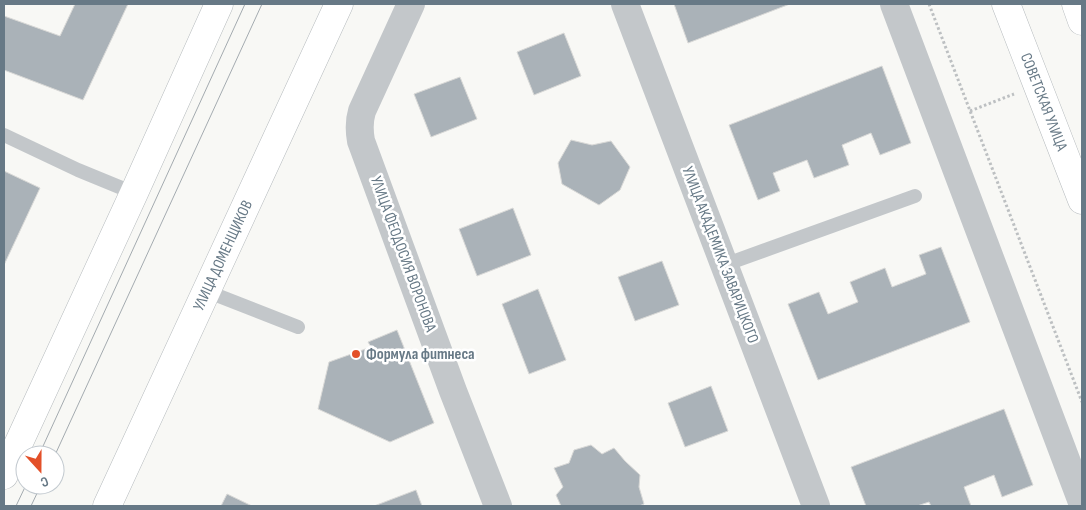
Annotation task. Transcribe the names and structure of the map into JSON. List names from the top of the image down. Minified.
{"streets":{"main road":["СОВЕТСКАЯ УЛИЦА","УЛИЦА ДОМЕНЩИКОВ"],"street":["УЛИЦА ФЕОДОСИЯ ВОРОНОВА","УЛИЦА АКАДЕМИКА ЗАВАРИЦКОГО"]},"places":["Формула фитнеса"],"north":"bottom"}
